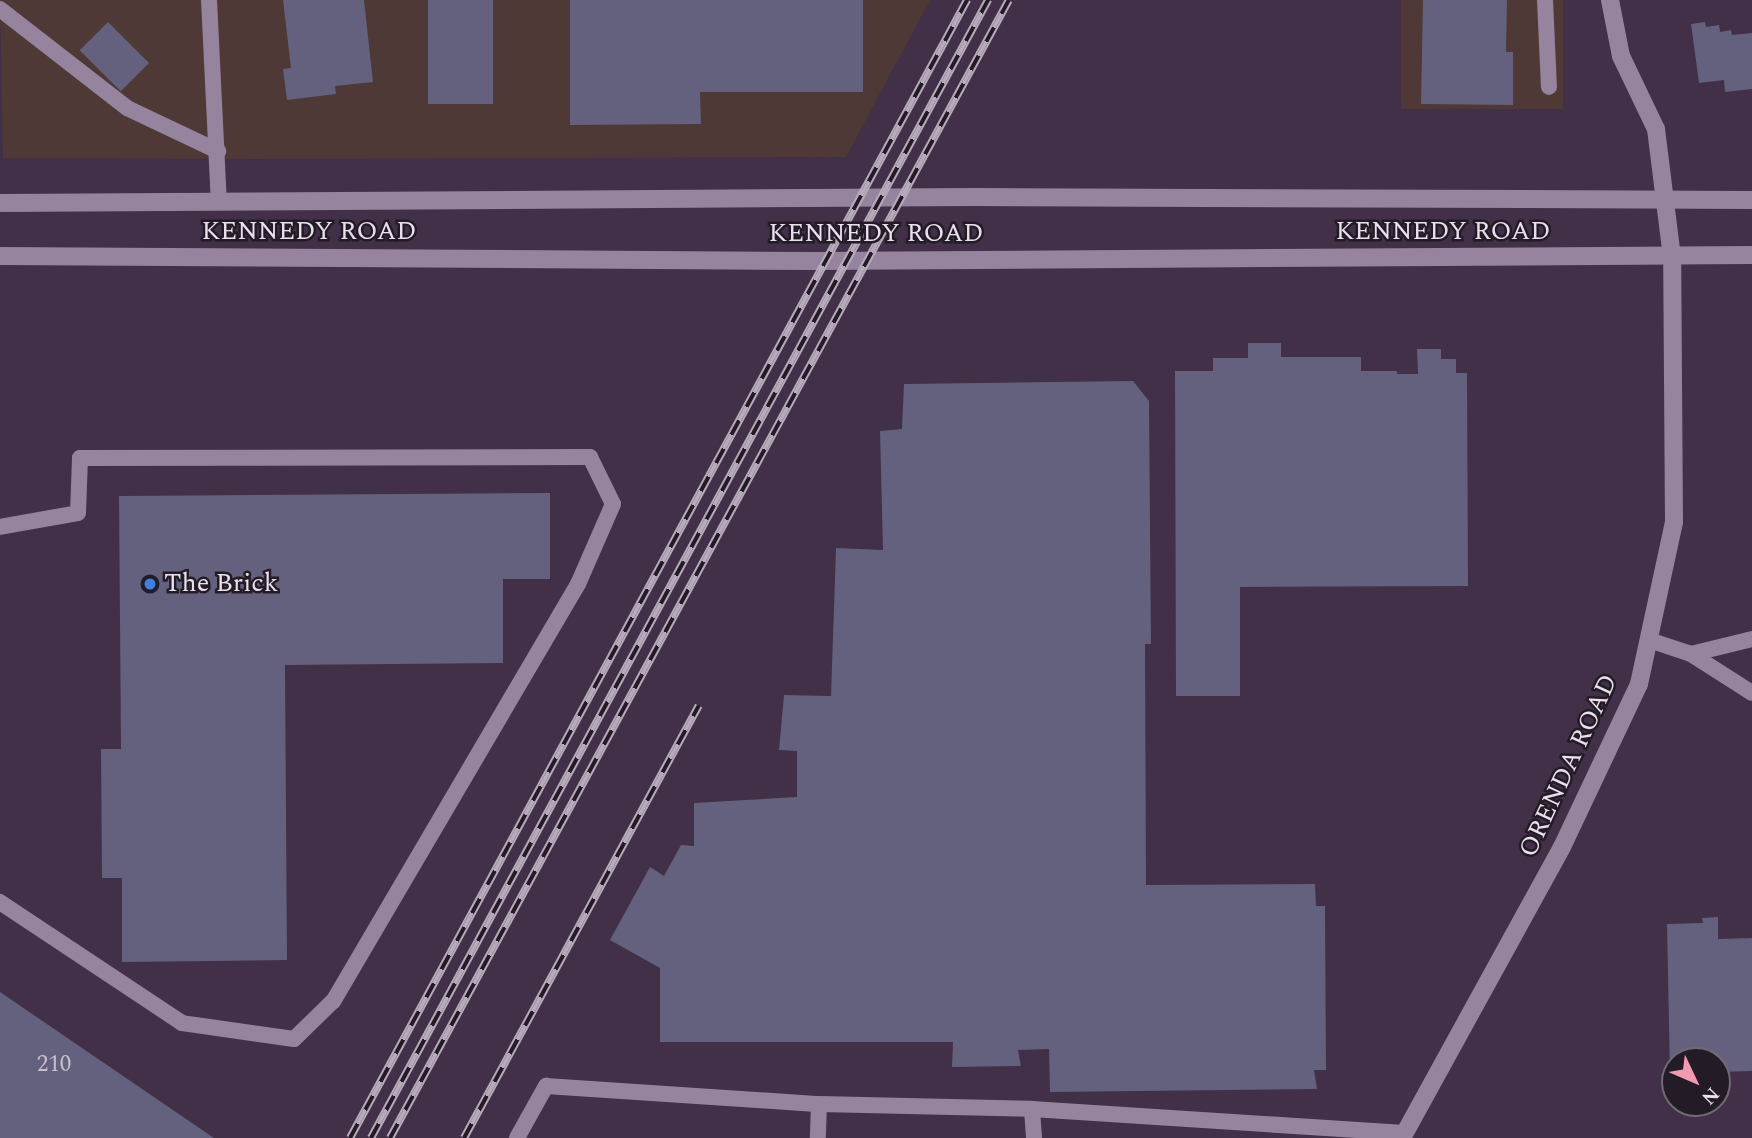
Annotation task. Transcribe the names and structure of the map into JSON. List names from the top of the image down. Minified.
{"streets":{"main road":["KENNEDY ROAD","ORENDA ROAD"]},"crossings":[["KENNEDY ROAD","ORENDA ROAD"]],"places":["The Brick"],"house_numbers":["210"],"north":"bottom right"}
